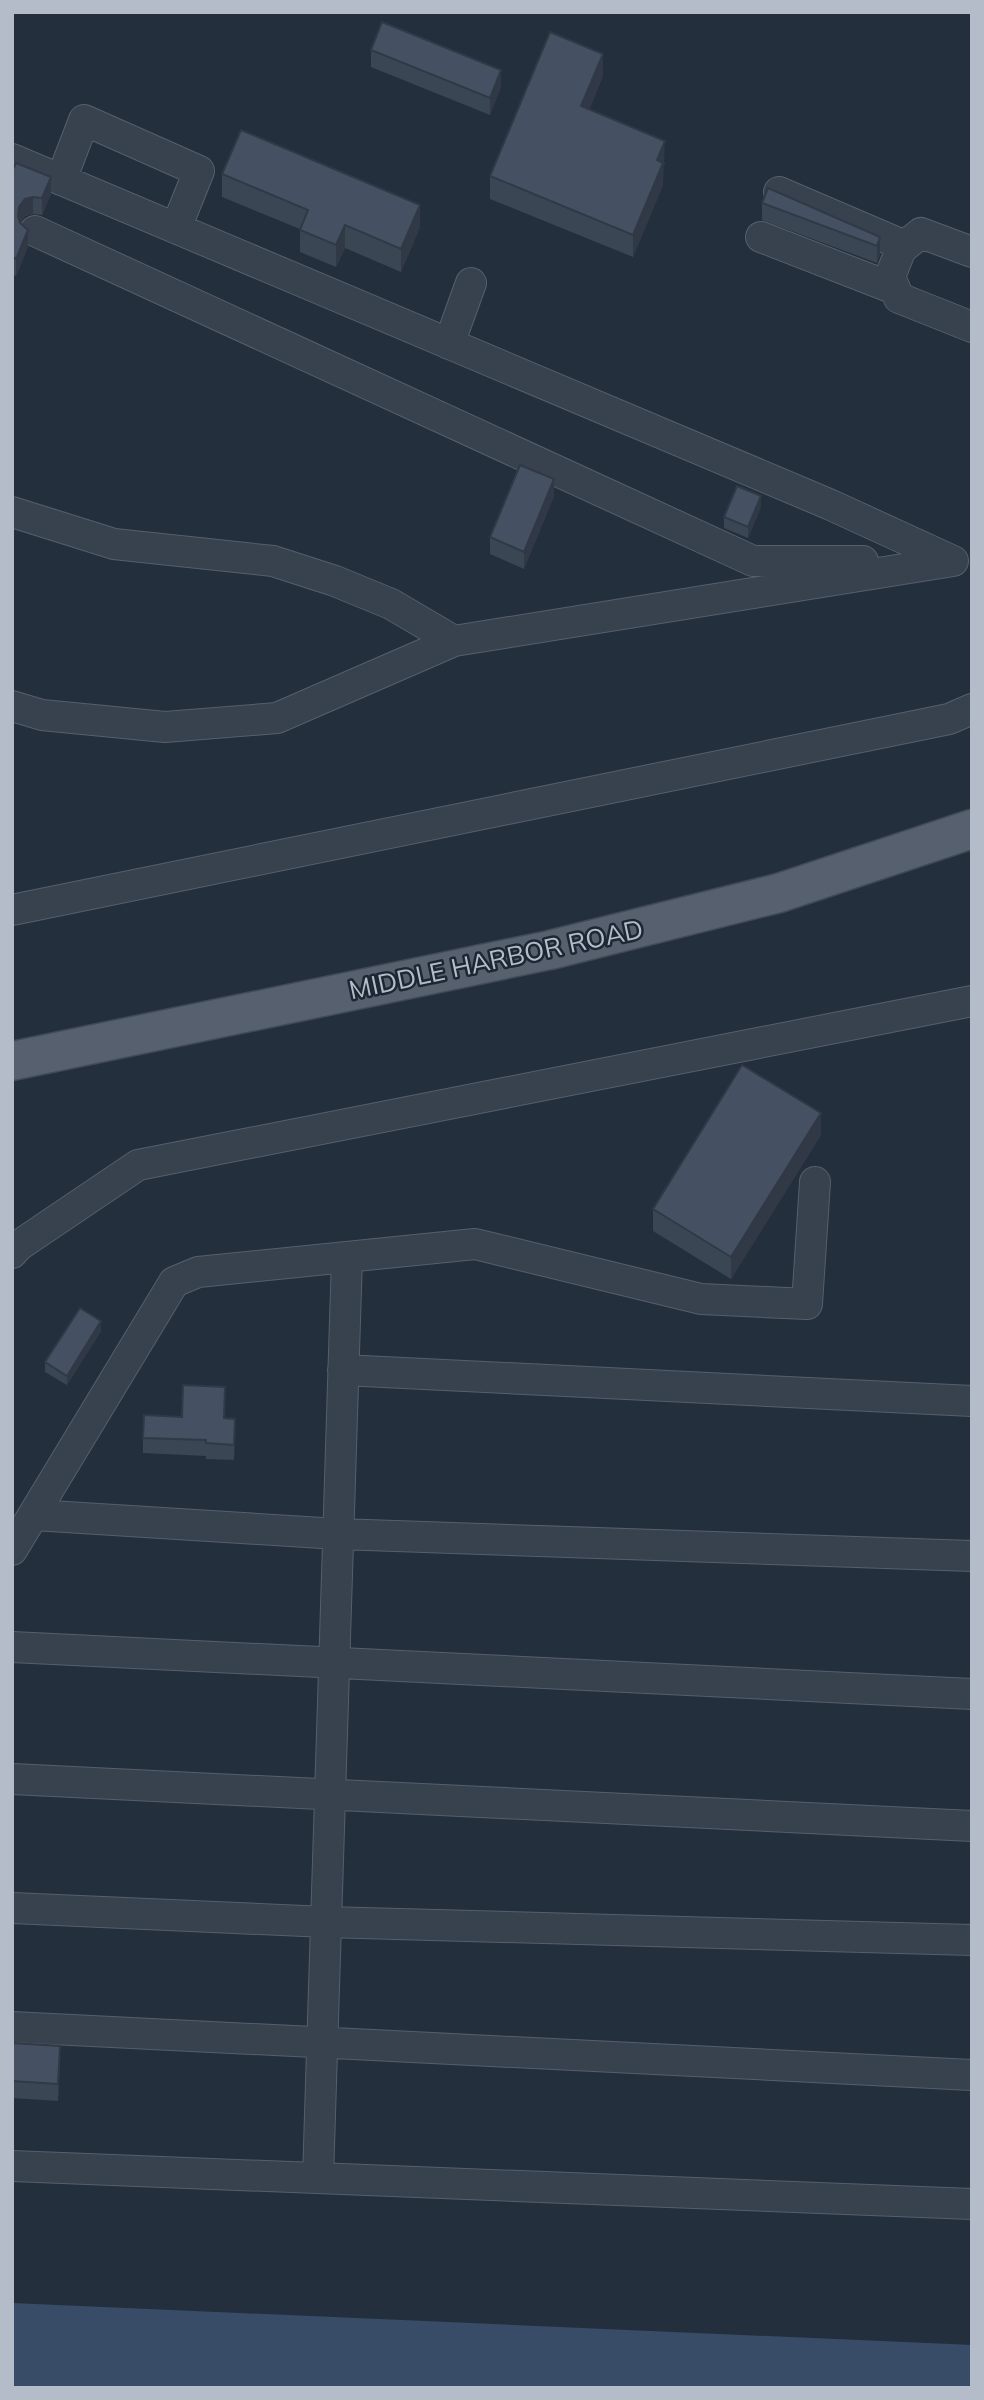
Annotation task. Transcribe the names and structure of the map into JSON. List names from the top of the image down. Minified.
{"streets":{"main road":["MIDDLE HARBOR ROAD"]}}
